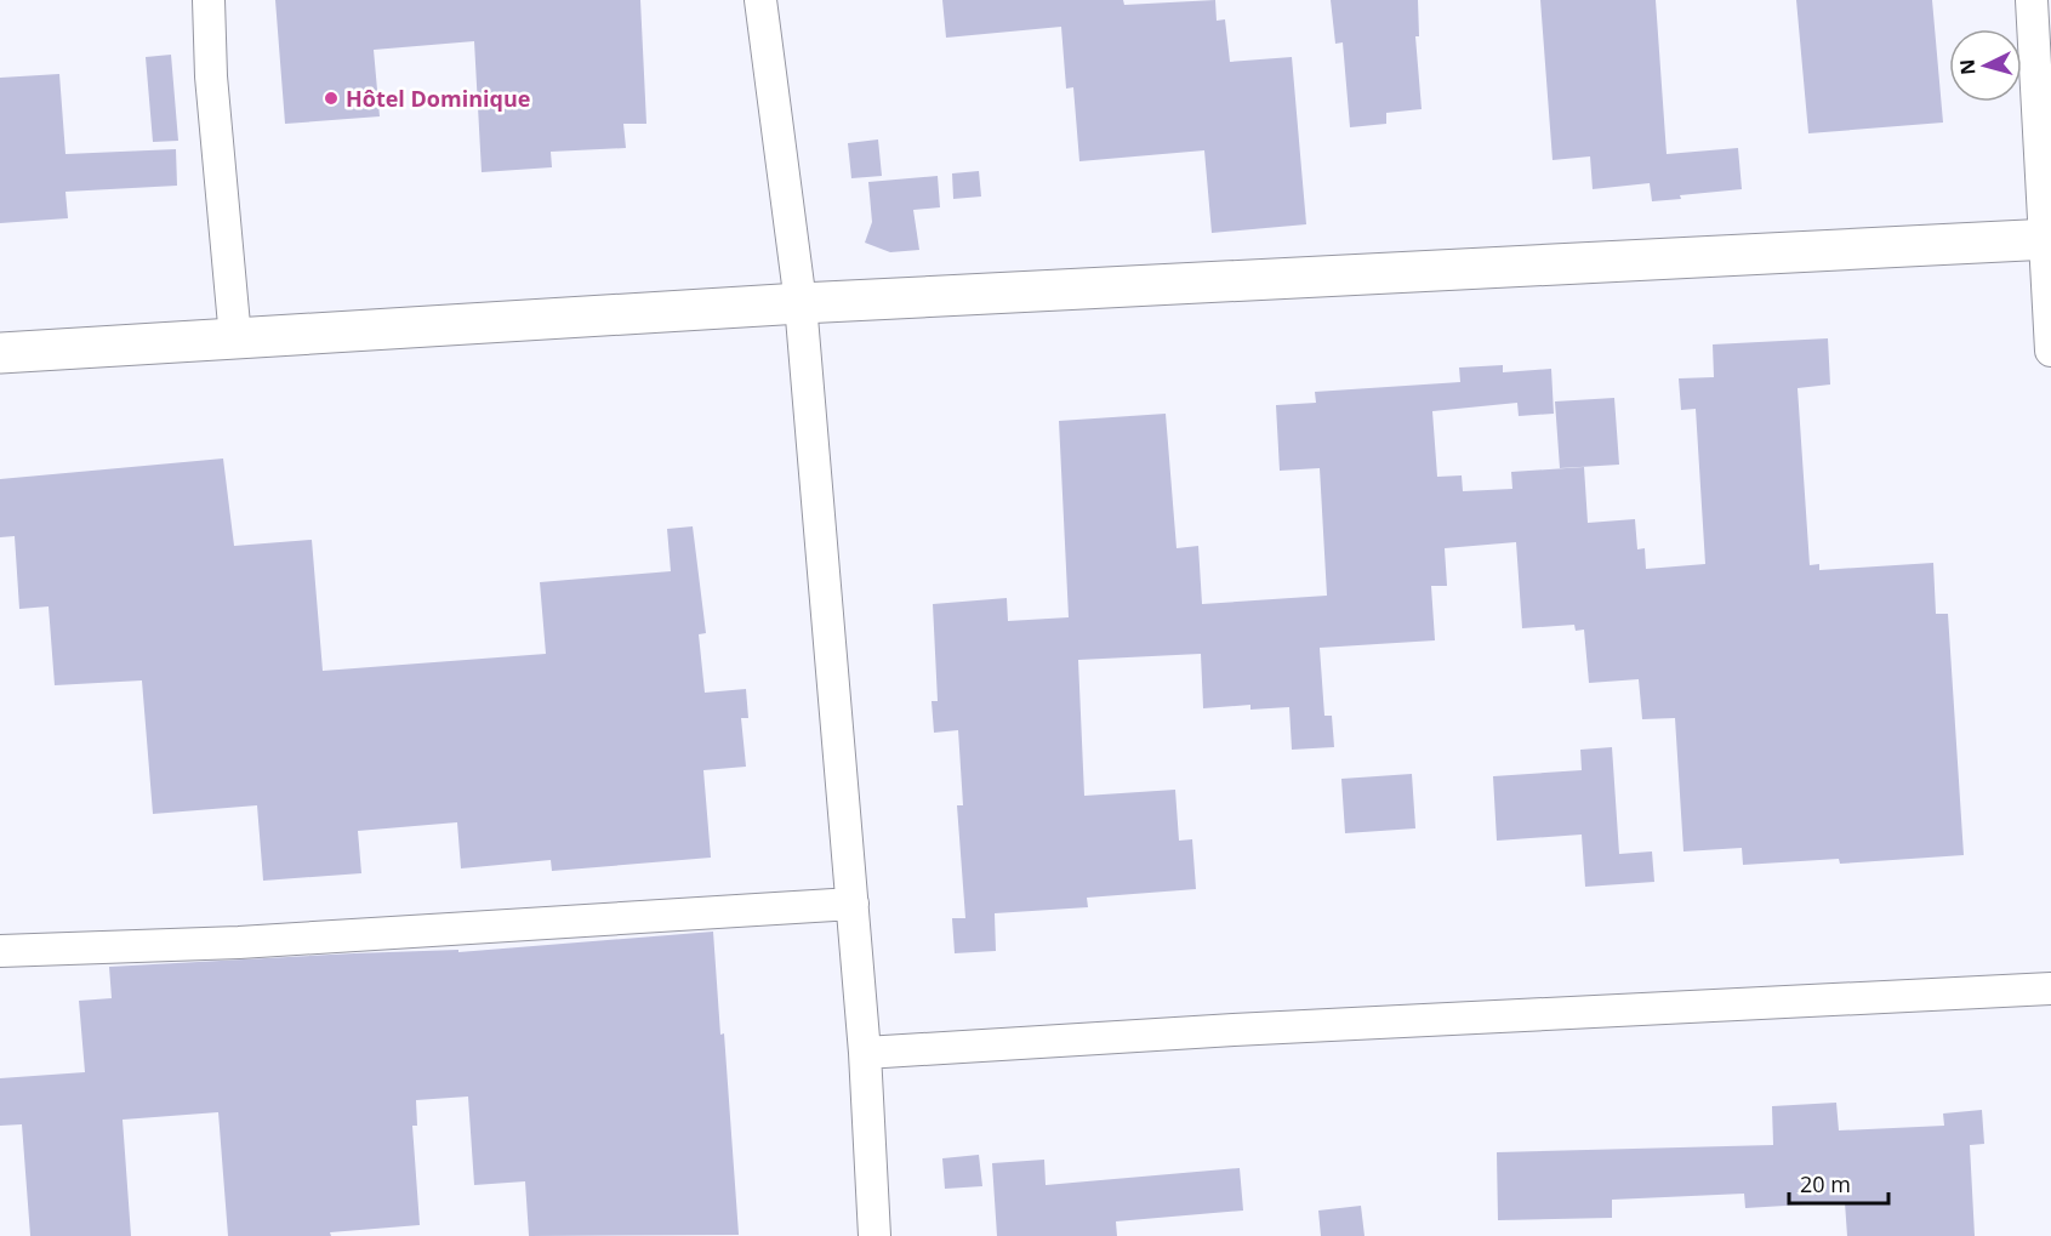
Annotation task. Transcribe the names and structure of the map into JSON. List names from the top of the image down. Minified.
{"places":["Hôtel Dominique"],"scale_bar":"20 m","north":"left"}
